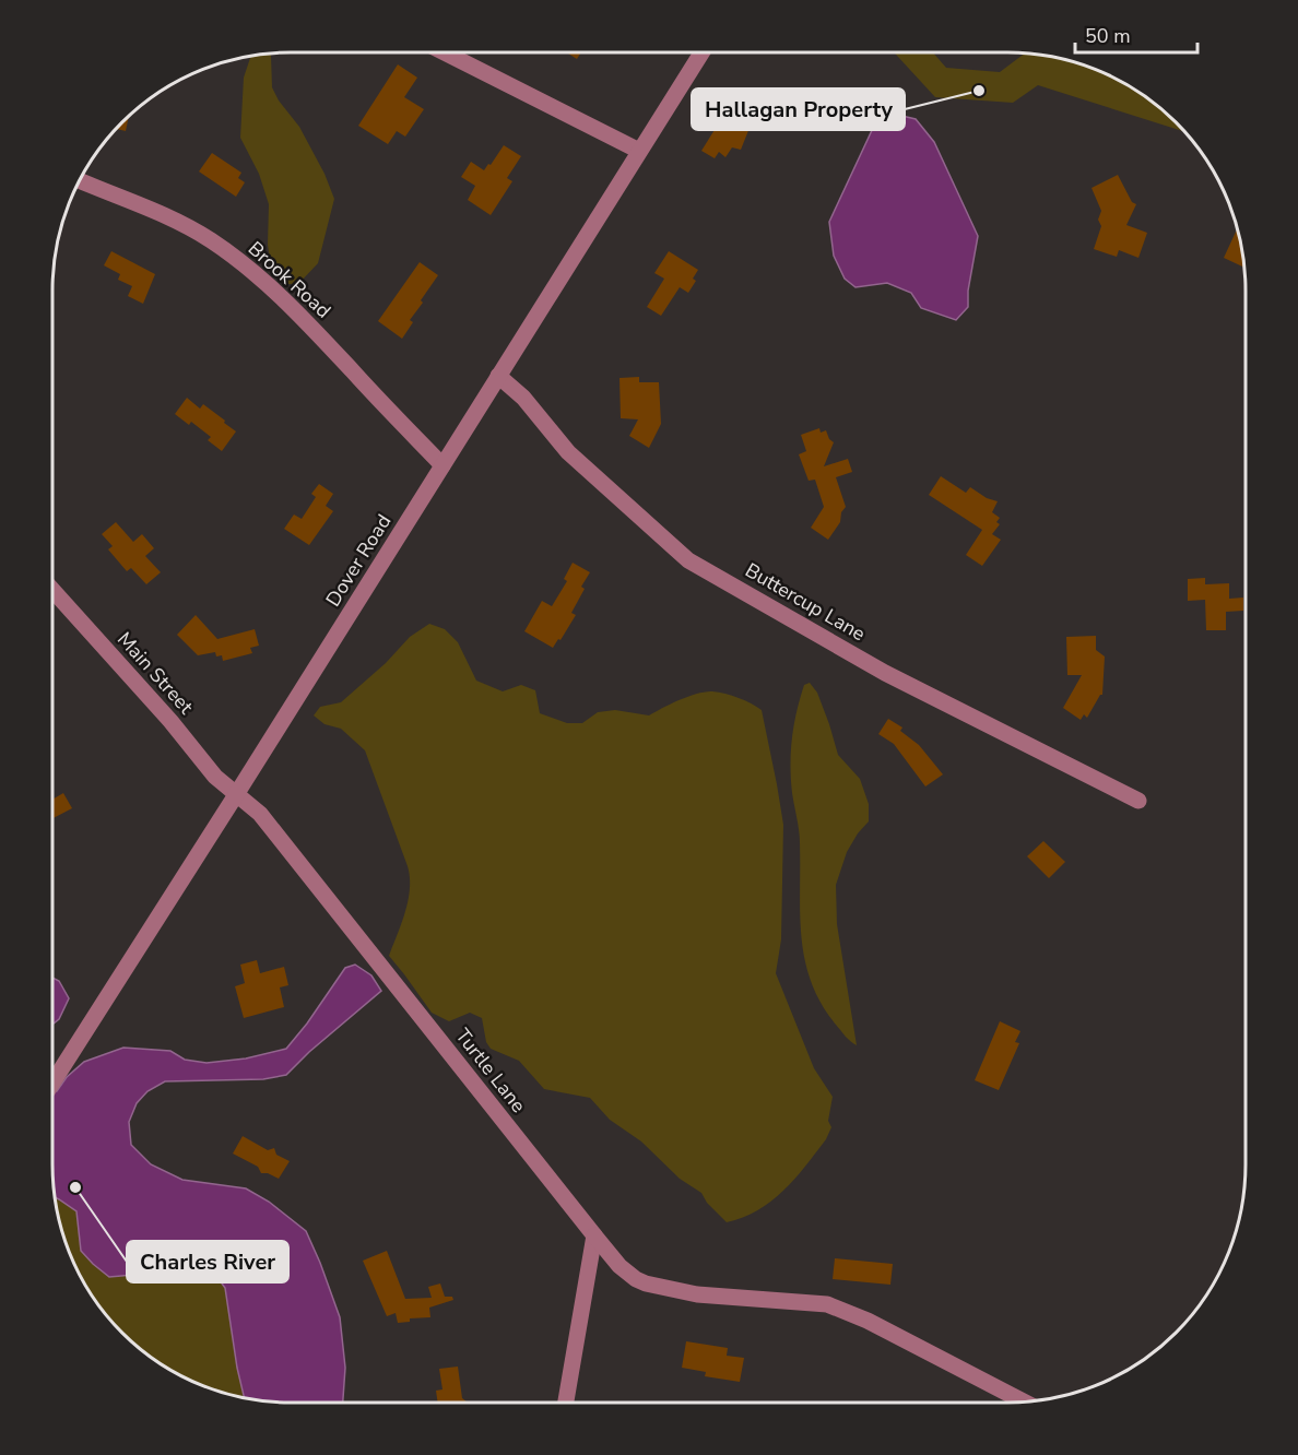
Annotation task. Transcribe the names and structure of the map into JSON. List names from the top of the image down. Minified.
{"streets":{"street":["Brook Road","Dover Road","Buttercup Lane","Main Street","Turtle Lane"]},"crossings":[["Brook Road","Dover Road"],["Dover Road","Buttercup Lane"],["Dover Road","Main Street"],["Dover Road","Turtle Lane"],["Main Street","Turtle Lane"]],"places":["Hallagan Property","Charles River"],"scale_bar":"50 m"}
